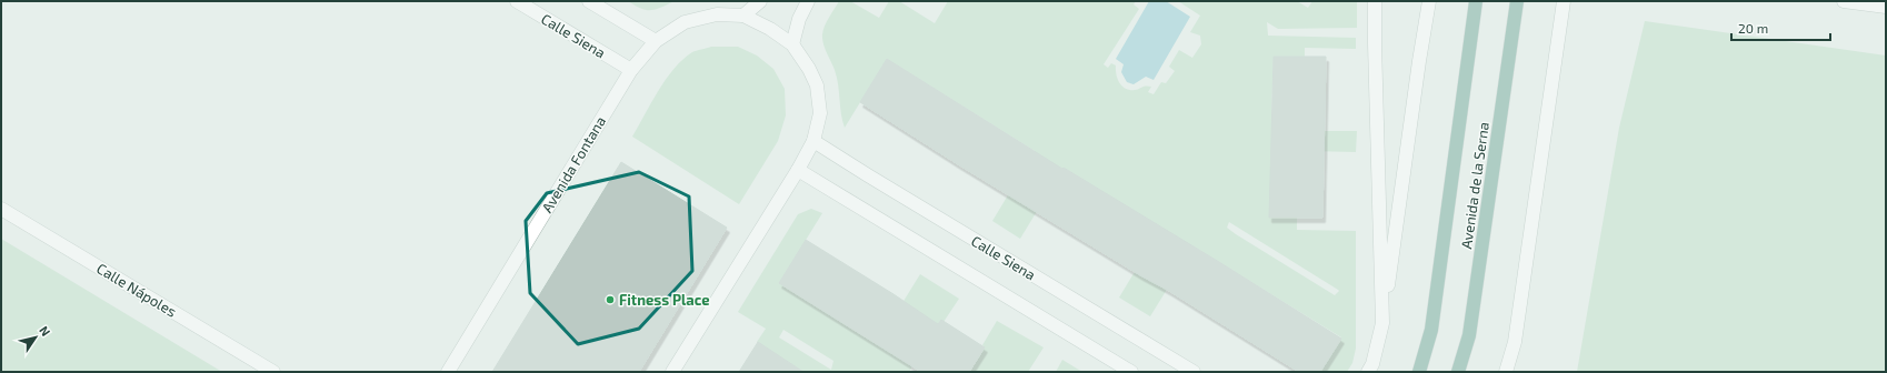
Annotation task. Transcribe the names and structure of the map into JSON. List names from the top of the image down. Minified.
{"streets":{"main road":["Avenida de la Serna"],"street":["Calle Siena","Avenida Fontana","Calle Nápoles"]},"crossings":[["Calle Siena","Avenida Fontana"]],"places":["Fitness Place"],"scale_bar":"20 m","north":"top right"}
